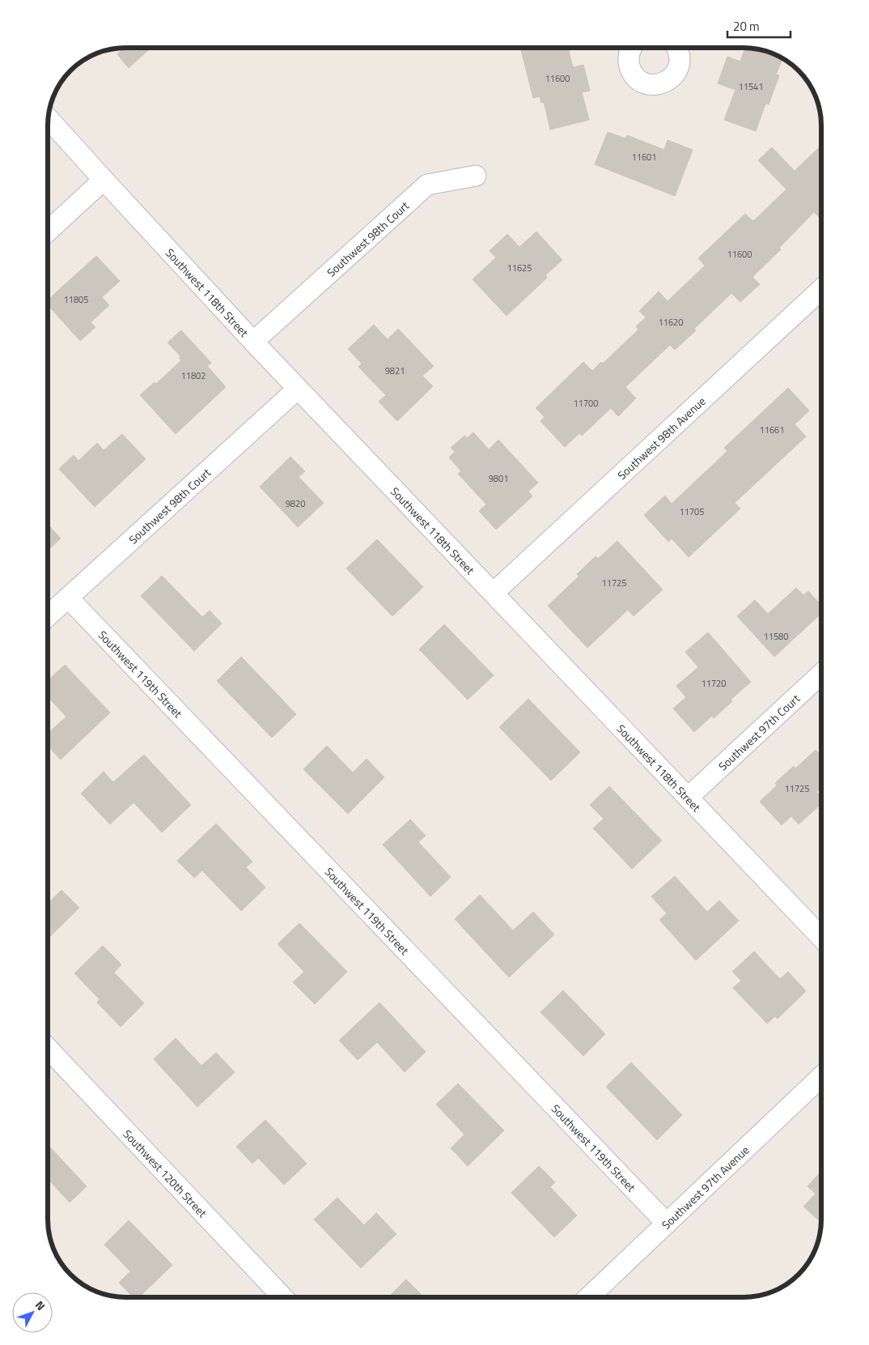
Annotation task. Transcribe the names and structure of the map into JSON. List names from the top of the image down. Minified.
{"streets":{"street":["Southwest 98th Court","Southwest 118th Street","Southwest 98th Avenue","Southwest 119th Street","Southwest 97th Court","Southwest 120th Street","Southwest 97th Avenue"]},"crossings":[["Southwest 98th Court","Southwest 118th Street"],["Southwest 98th Court","Southwest 119th Street"],["Southwest 118th Street","Southwest 98th Avenue"],["Southwest 118th Street","Southwest 97th Court"],["Southwest 119th Street","Southwest 97th Avenue"]],"house_numbers":["11600","11541","11601","11600","11625","11805","11620","9821","11802","11700","11661","9801","9820","11705","11725","11580","11720","11725"],"scale_bar":"20 m","north":"top right"}
